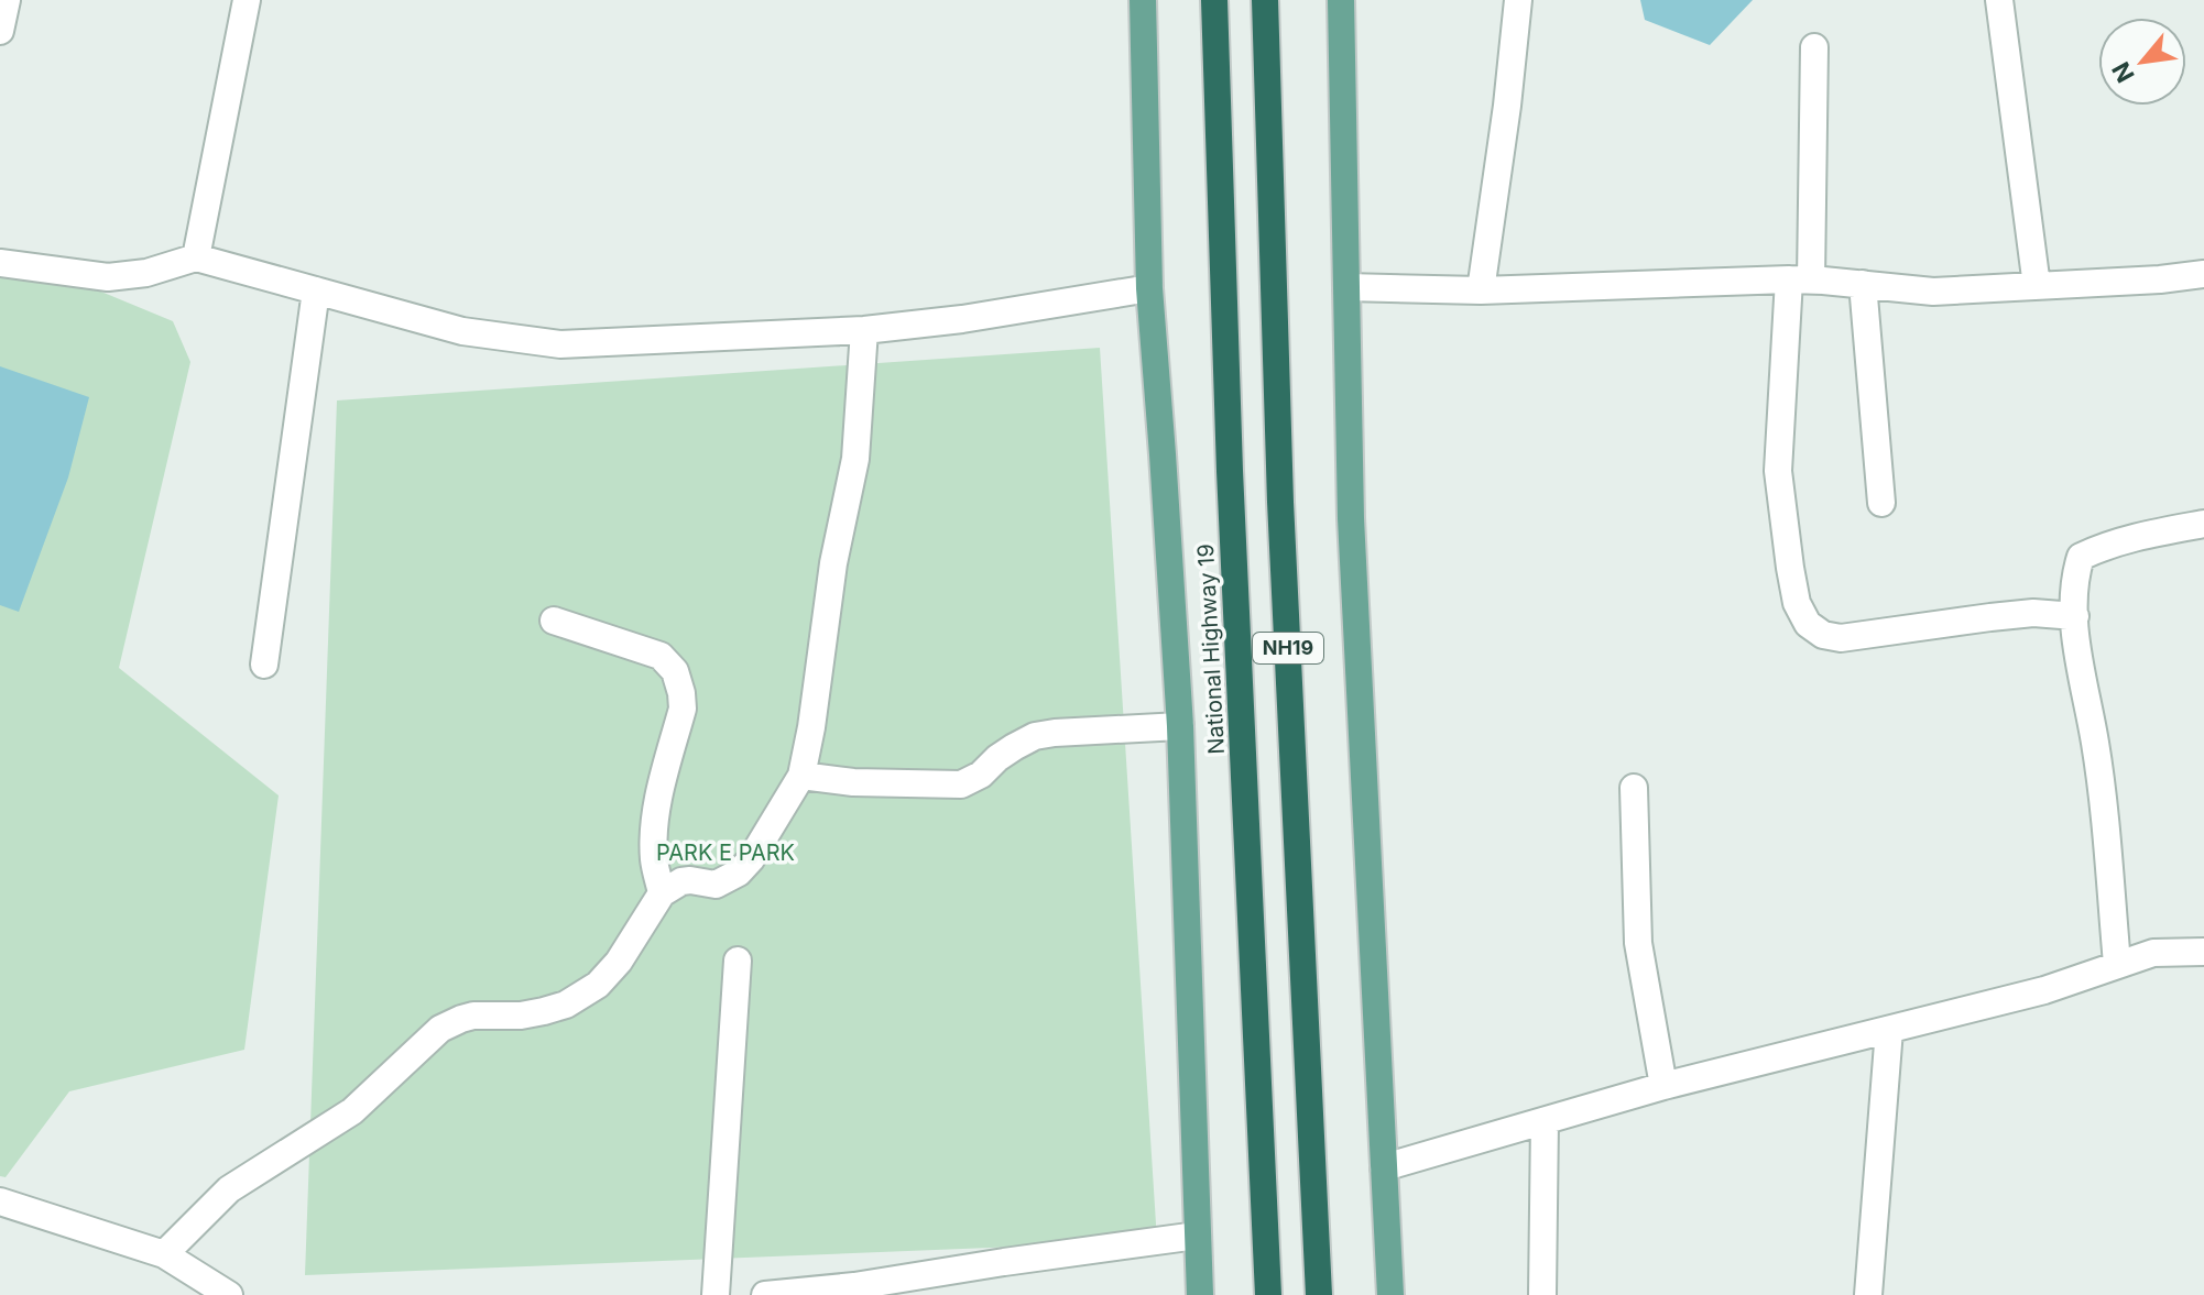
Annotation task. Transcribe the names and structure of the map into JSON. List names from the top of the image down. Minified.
{"streets":{"highway":["NH19","National Highway 19"]},"parks":["PARK E PARK"],"north":"bottom left"}
